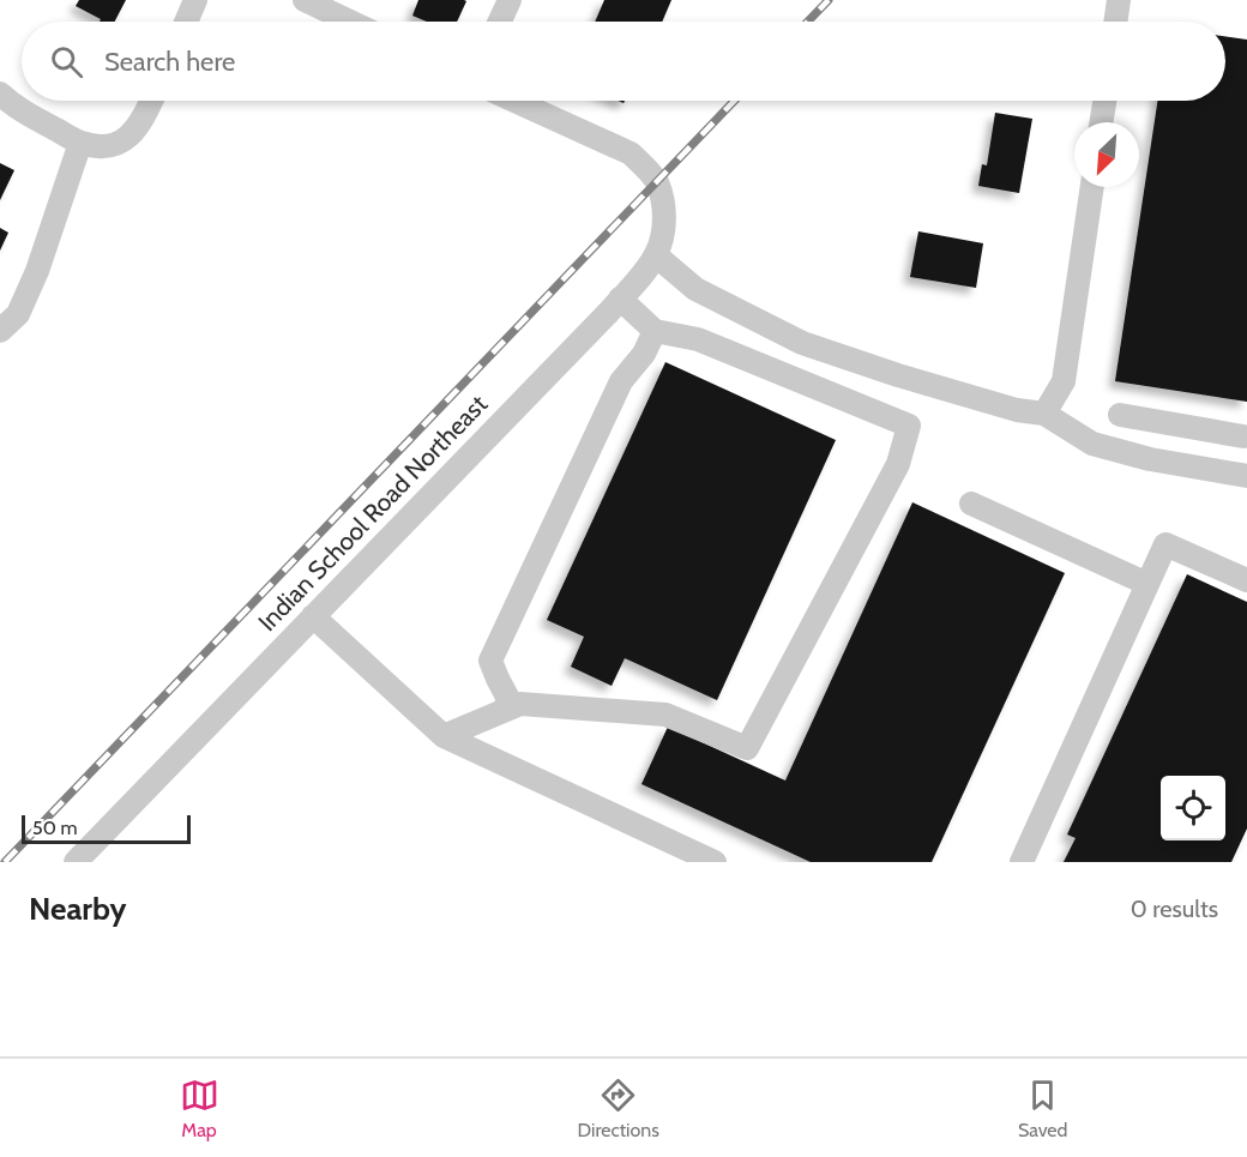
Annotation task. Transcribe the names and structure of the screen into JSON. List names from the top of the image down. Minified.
{"streets":{"street":["Indian School Road Northeast"]},"scale_bar":"50 m","north":"bottom left","page":{"search":"Search here","scale":"50 m","heading":["Nearby","0 results"],"nav":["Map","Directions","Saved"]}}
